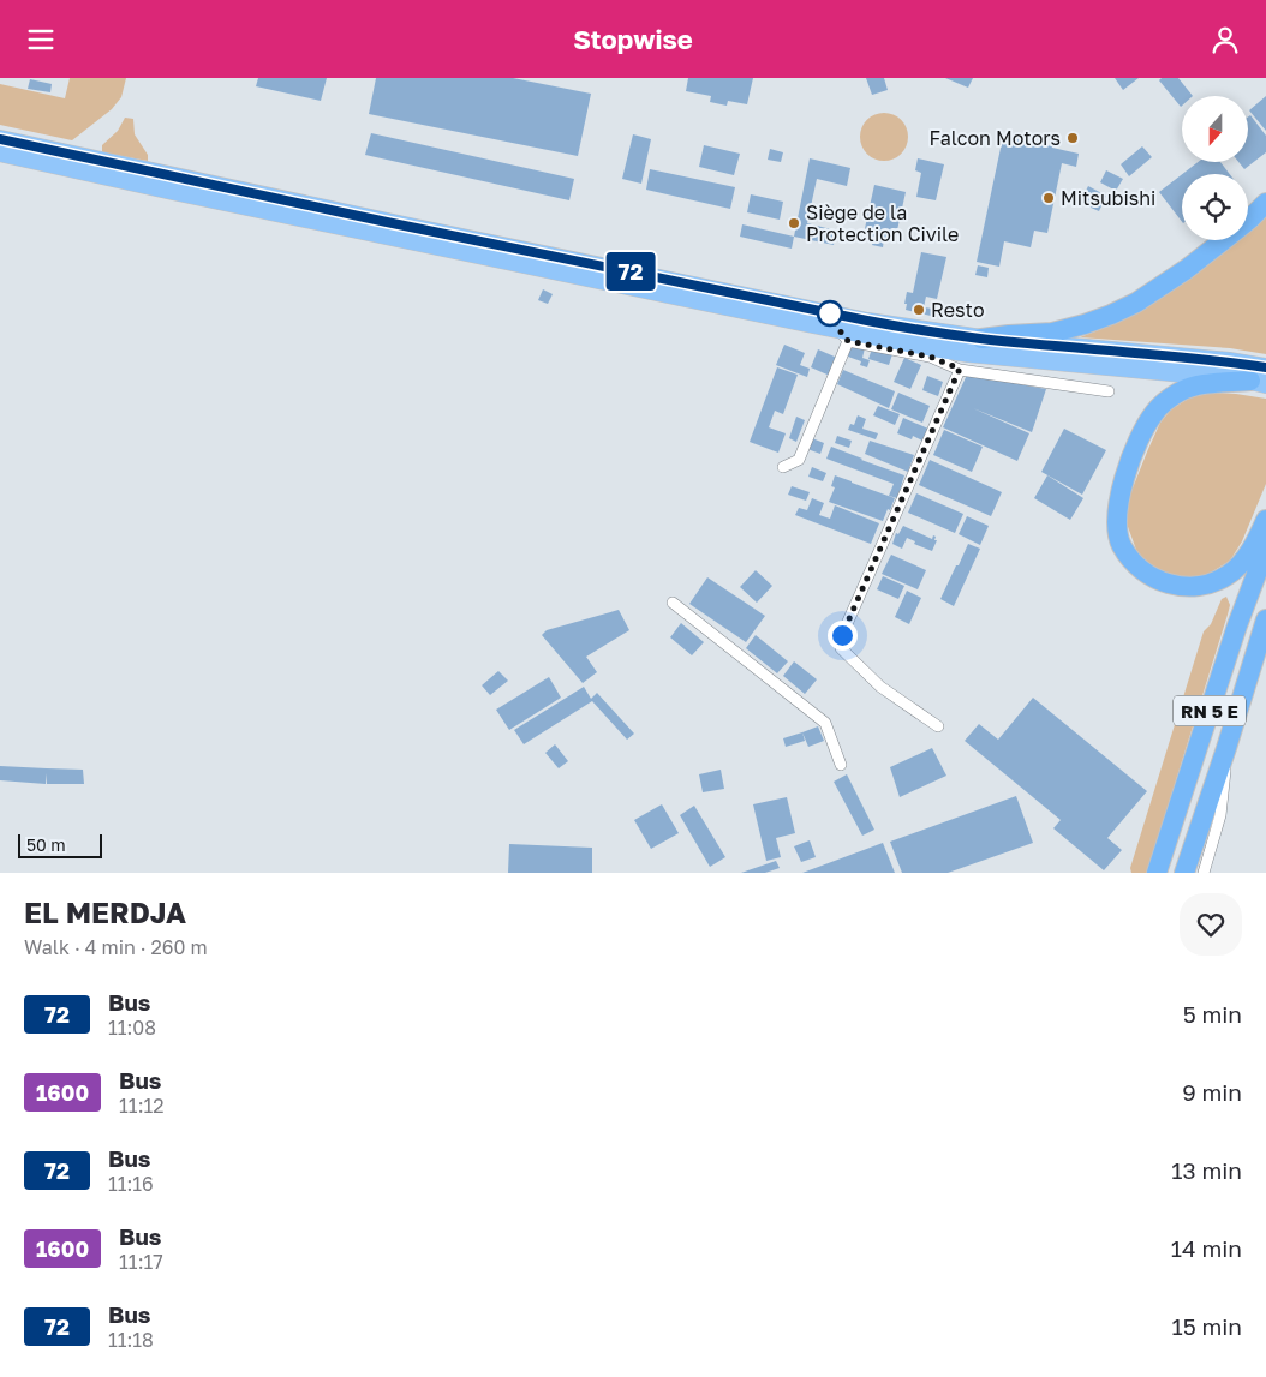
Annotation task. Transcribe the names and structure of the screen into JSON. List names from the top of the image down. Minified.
{"streets":{"highway":["RN 5 E"]},"places":["Falcon Motors","Mitsubishi","Siège de la Protection Civile","Resto"],"lines":["bus line 72"],"scale_bar":"50 m","north":"bottom","page":{"header":"Stopwise","on_map":"72","scale":"50 m","heading":["EL MERDJA","Walk · 4 min · 260 m"],"list":[{"mark":"72","name":"Bus","note":"11:08","value":"5 min"},{"mark":"1600","name":"Bus","note":"11:12","value":"9 min"},{"mark":"72","name":"Bus","note":"11:16","value":"13 min"},{"mark":"1600","name":"Bus","note":"11:17","value":"14 min"},{"mark":"72","name":"Bus","note":"11:18","value":"15 min"}]}}
